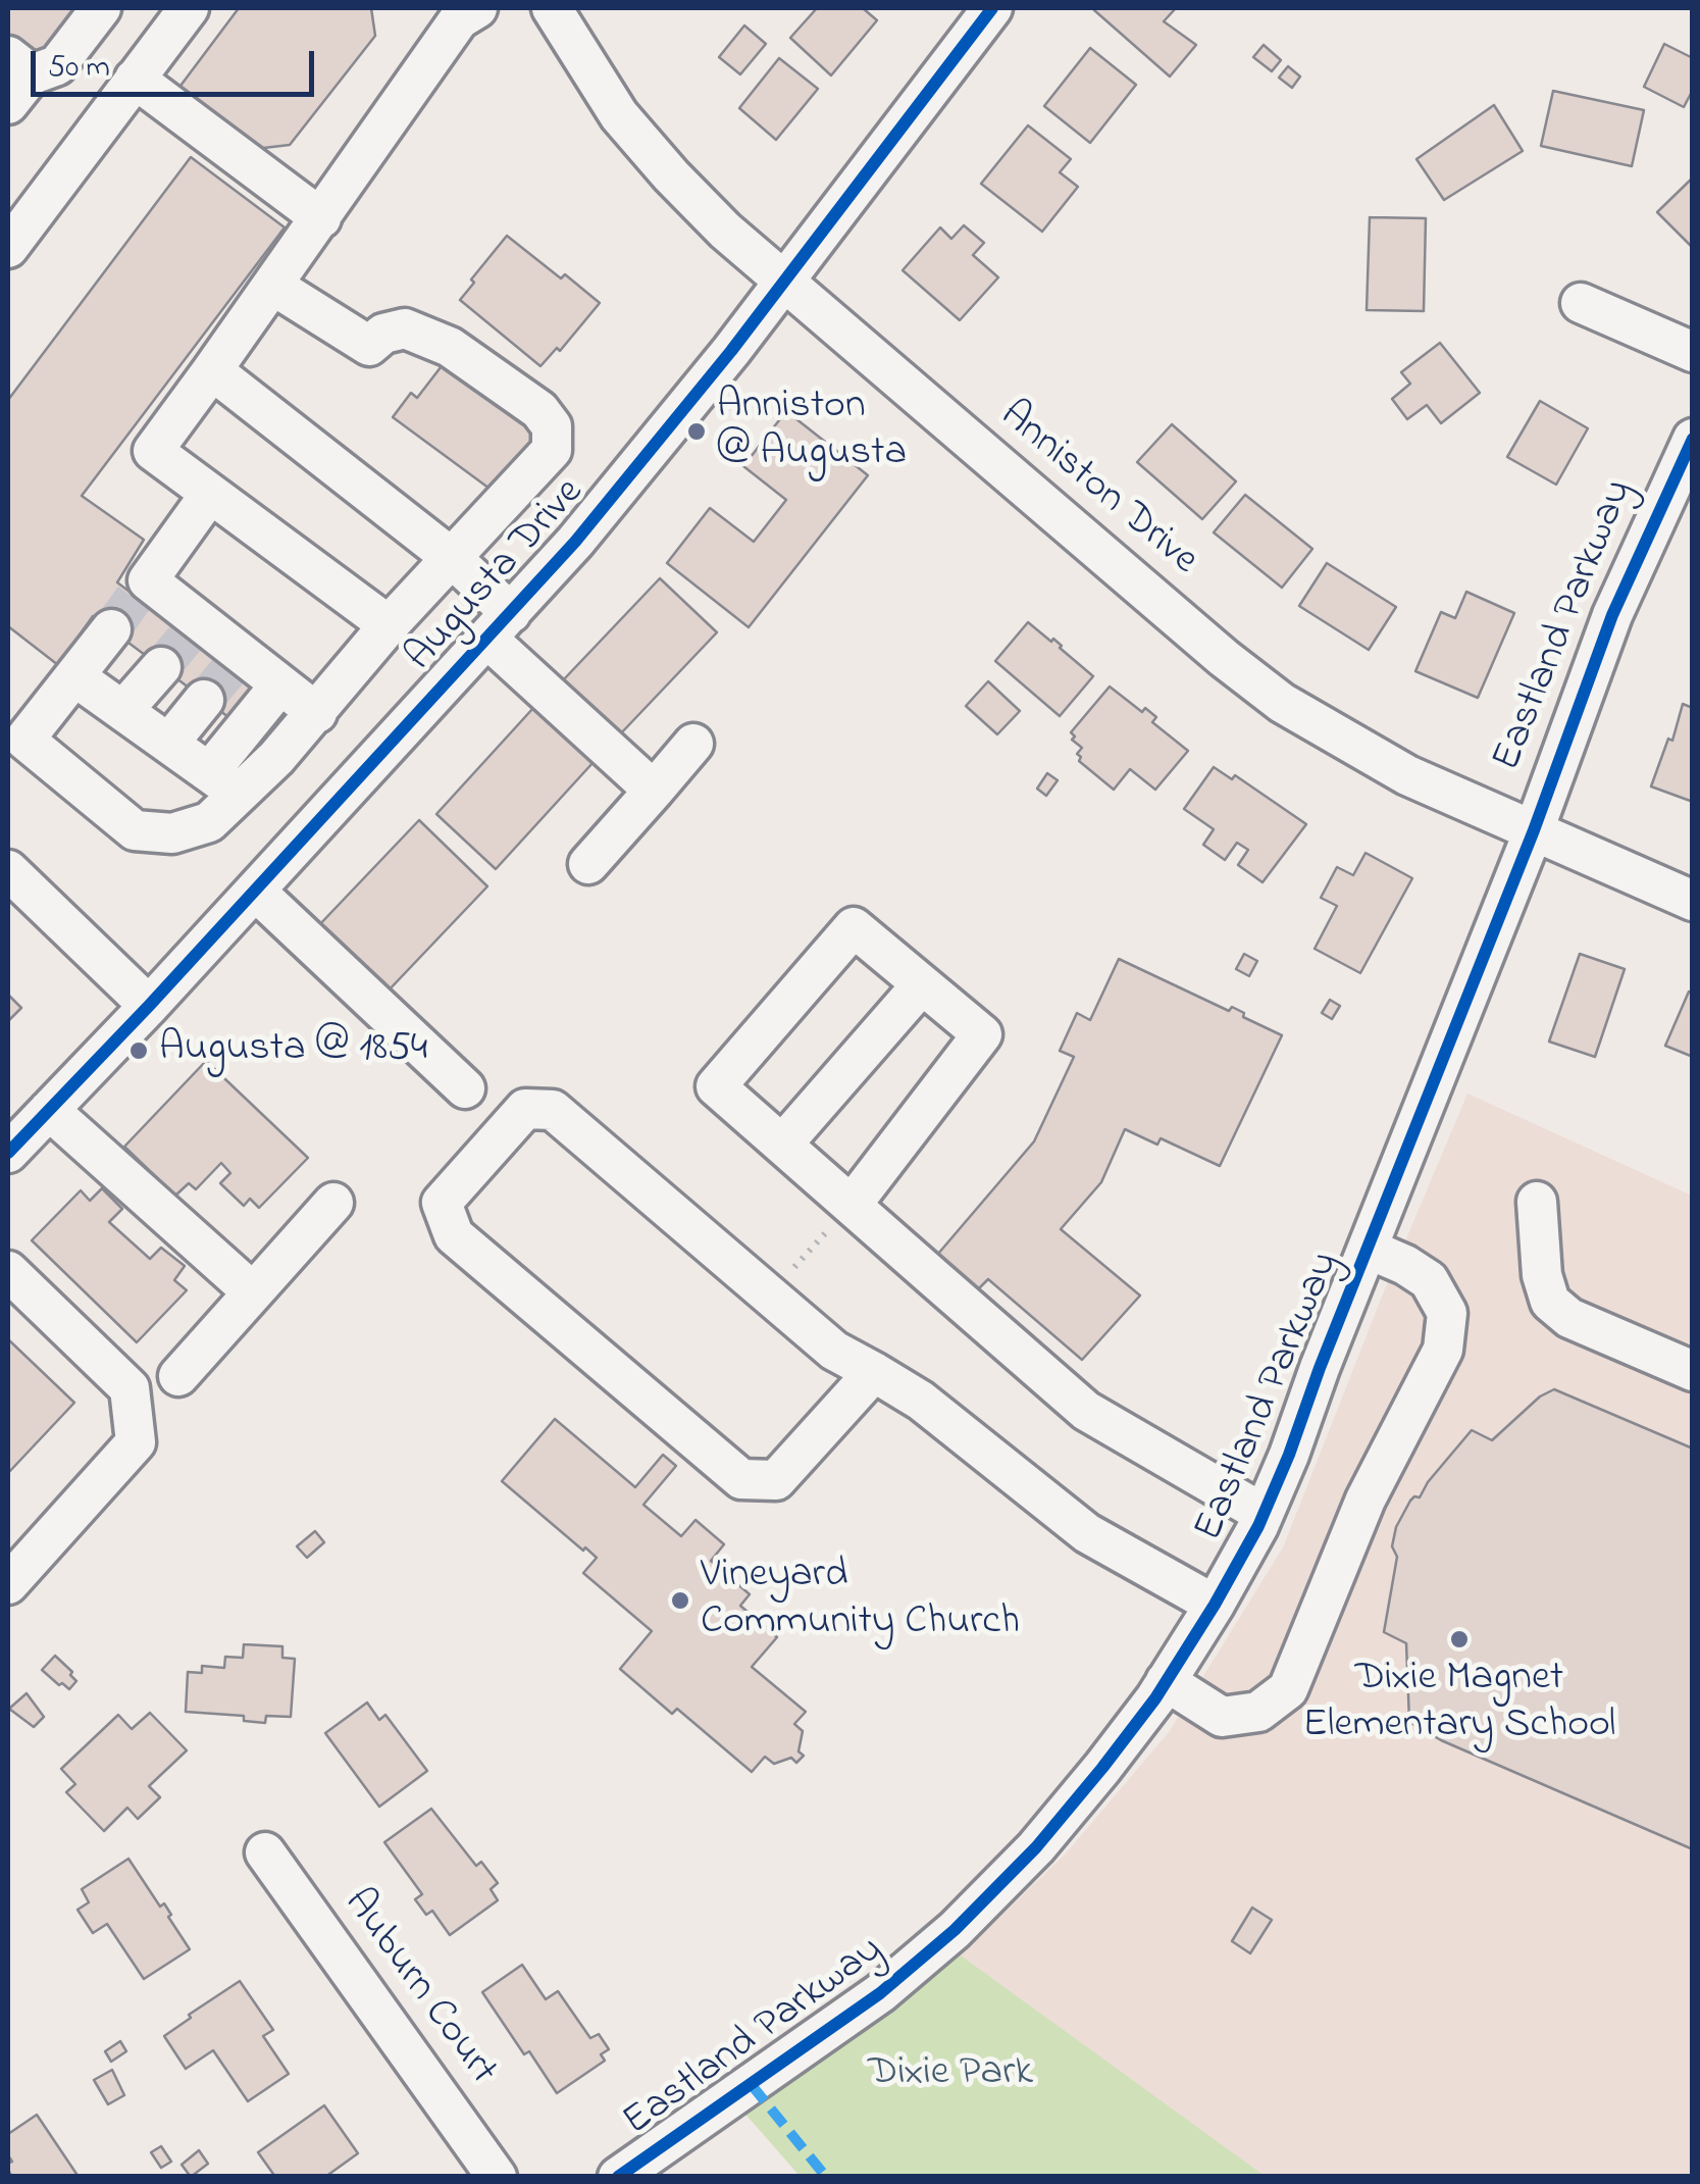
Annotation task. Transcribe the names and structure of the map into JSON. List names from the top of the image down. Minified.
{"streets":{"street":["Anniston Drive","Augusta Drive","Eastland Parkway","Auburn Court"]},"crossings":[["Anniston Drive","Augusta Drive"],["Anniston Drive","Eastland Parkway"]],"parks":["Dixie Park"],"places":["Anniston @ Augusta","Augusta @ 1854","Vineyard Community Church","Dixie Magnet Elementary School"],"scale_bar":"50 m"}
